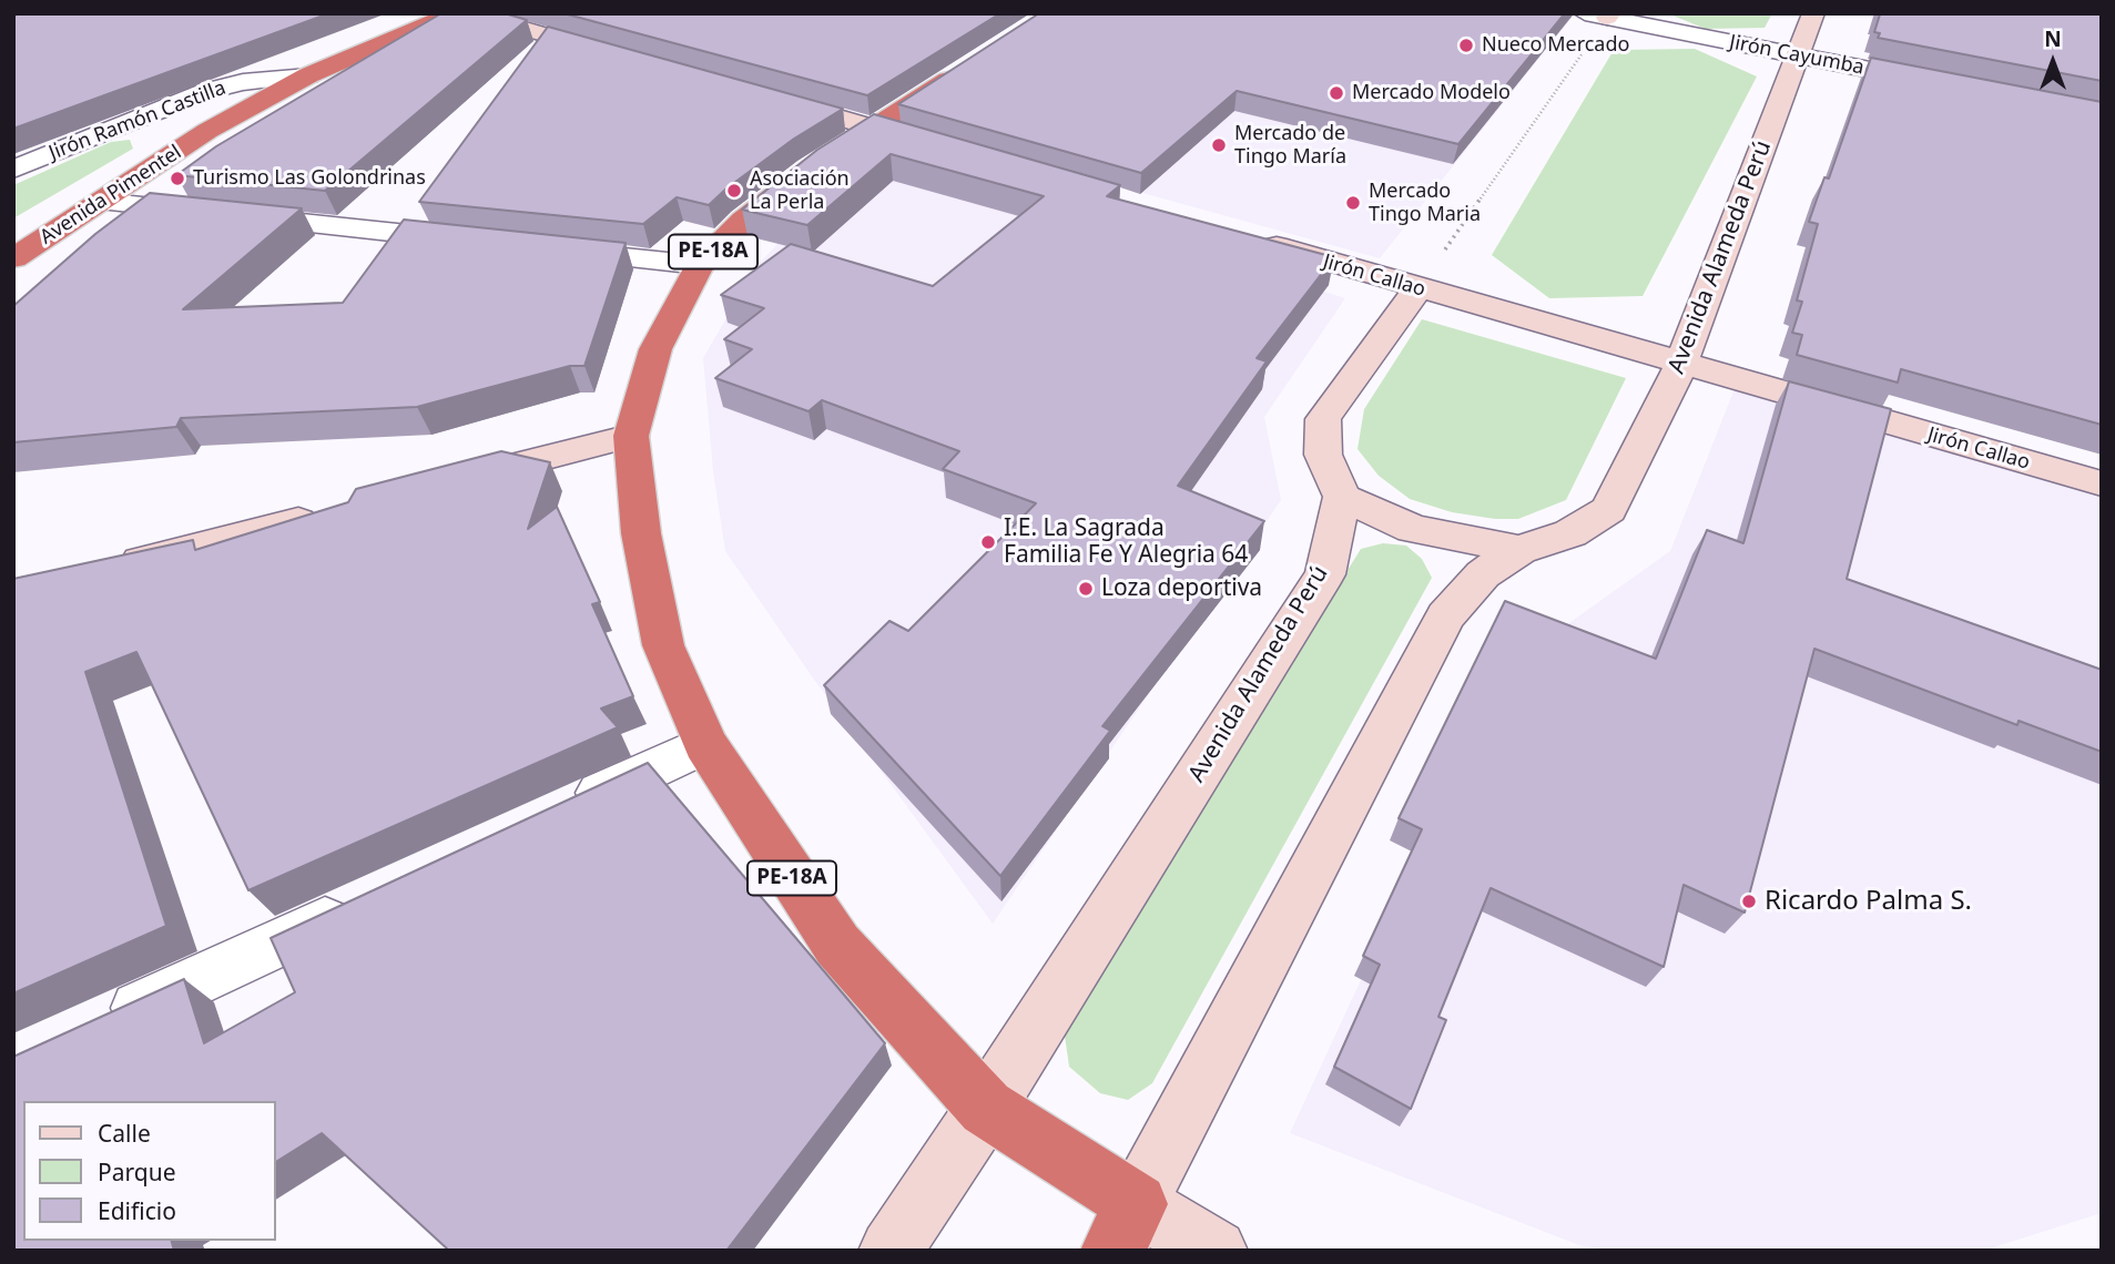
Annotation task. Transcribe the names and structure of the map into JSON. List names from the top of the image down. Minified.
{"streets":{"highway":["Avenida Pimentel","PE-18A"],"street":["Jirón Cayumba","Jirón Ramón Castilla","Avenida Alameda Perú","Jirón Callao"]},"crossings":[["Jirón Cayumba","Avenida Alameda Perú"],["Jirón Ramón Castilla","Avenida Pimentel"],["PE-18A","Avenida Alameda Perú"],["Avenida Alameda Perú","Jirón Callao"]],"places":["Nueco Mercado","Mercado Modelo","Mercado de Tingo María","Turismo Las Golondrinas","Asociación La Perla","Mercado Tingo Maria","I.E. La Sagrada Familia Fe Y Alegria 64","Loza deportiva","Ricardo Palma S."],"legend":["Calle","Parque","Edificio"],"north":"top"}
